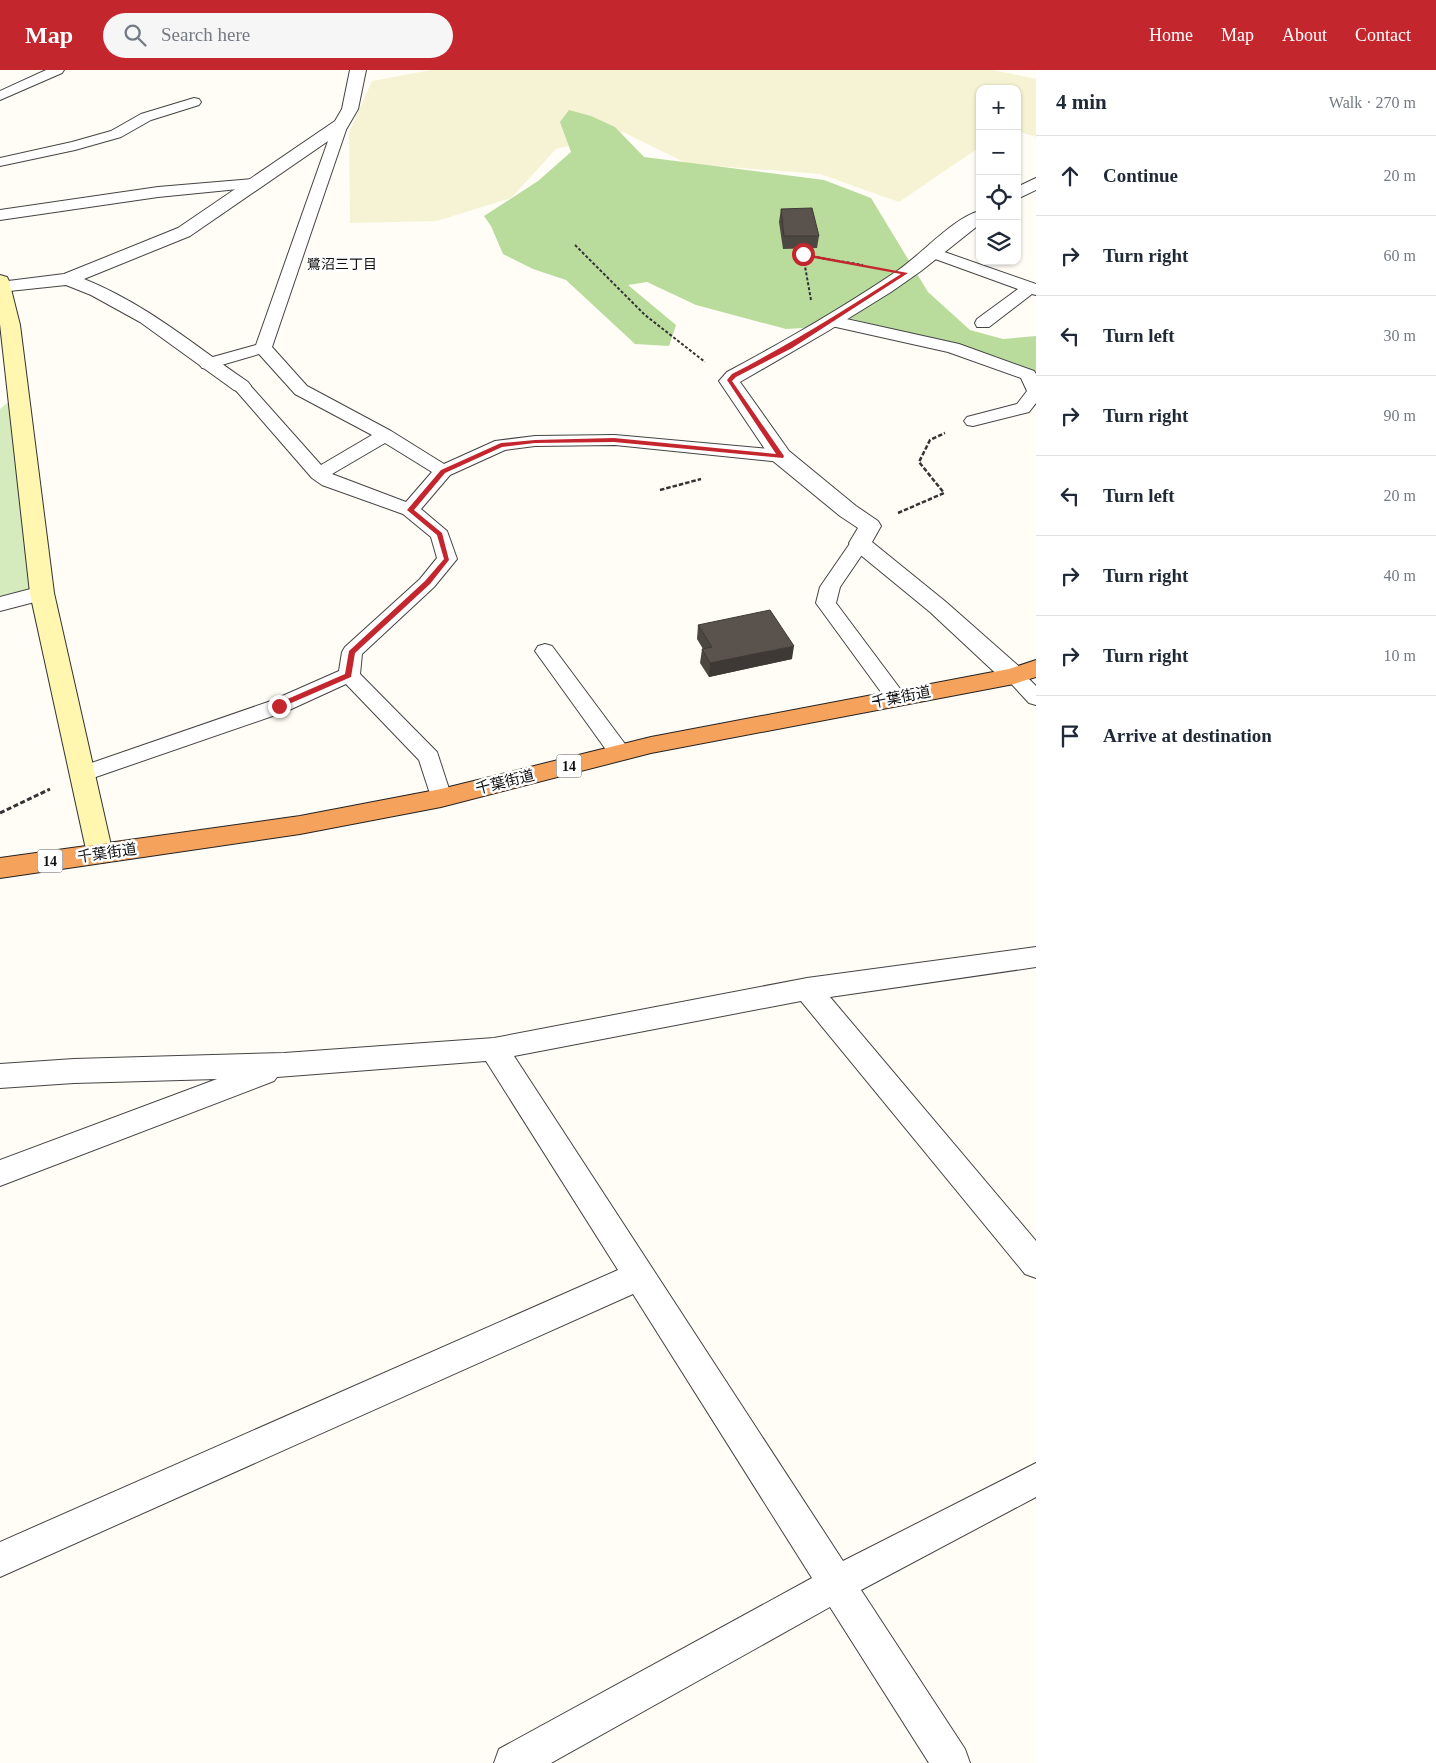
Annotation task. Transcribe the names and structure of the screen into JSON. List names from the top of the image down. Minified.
{"streets":{"highway":["千葉街道","14"]},"districts":["鷺沼三丁目"],"page":{"header":"Map","search":"Search here","nav":["Home","Map","About","Contact"],"heading":["4 min","Walk · 270 m"],"map_buttons":["+","−"],"list":[["Continue","20 m"],["Turn right","60 m"],["Turn left","30 m"],["Turn right","90 m"],["Turn left","20 m"],["Turn right","40 m"],["Turn right","10 m"],"Arrive at destination"]}}
